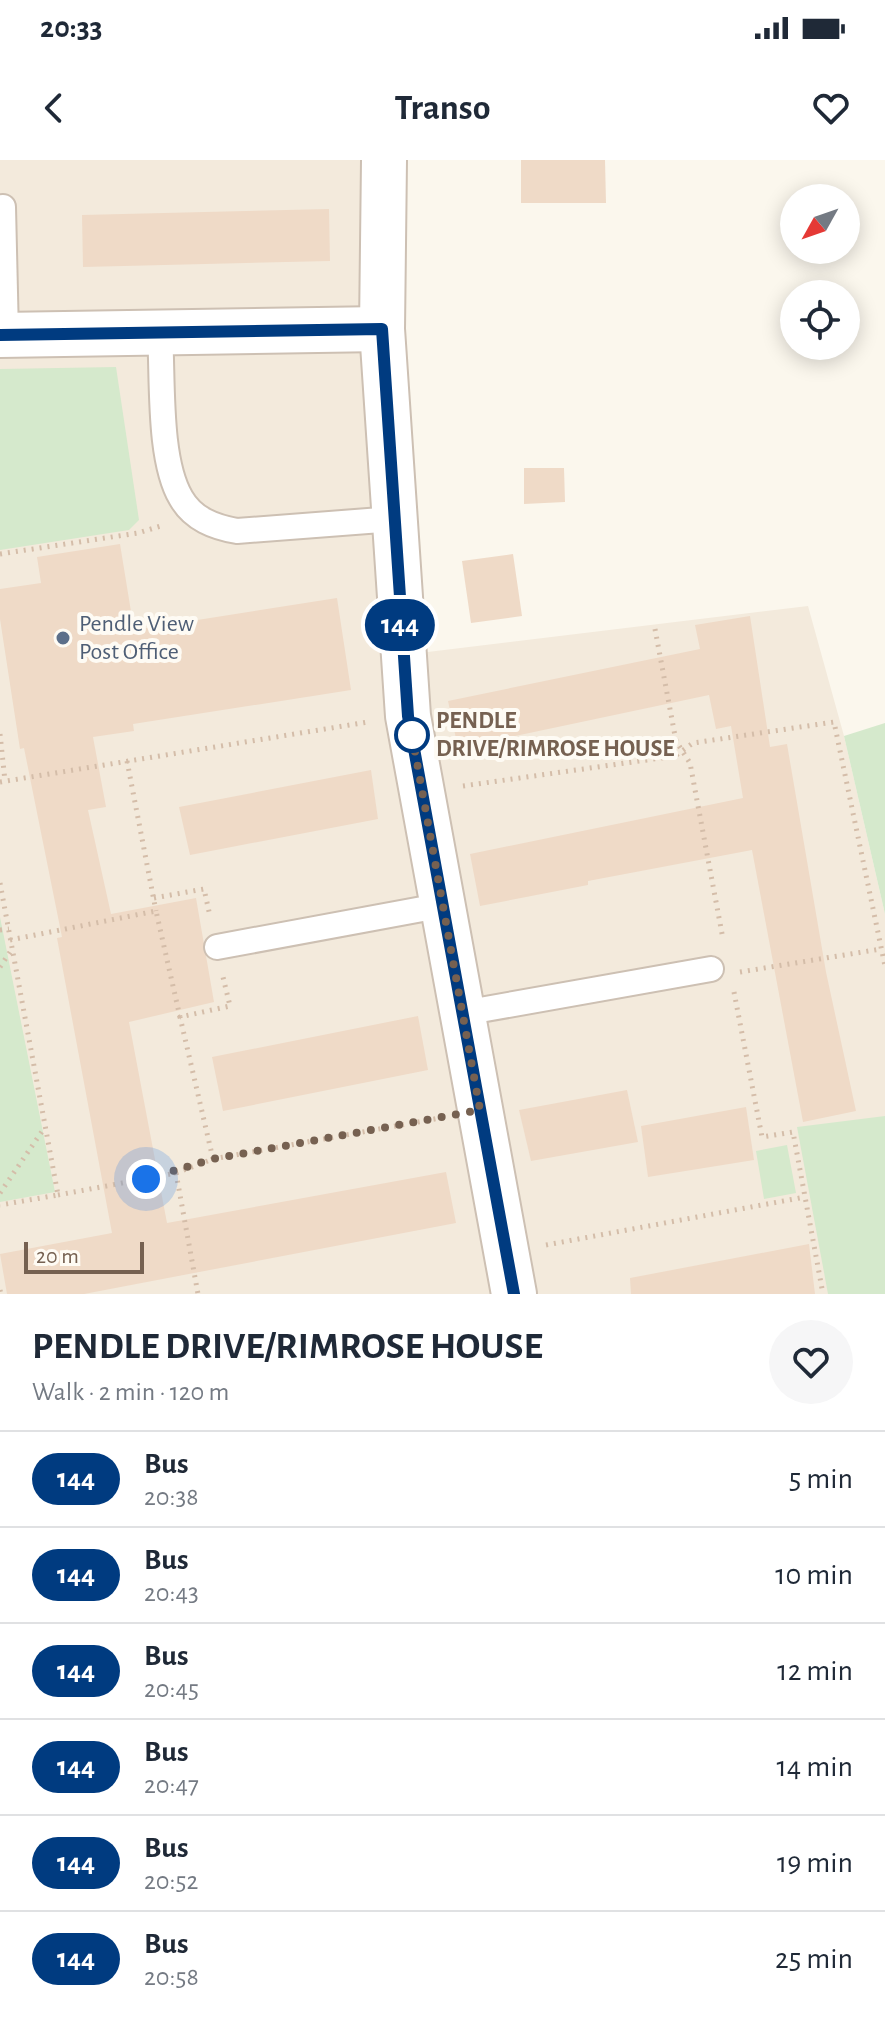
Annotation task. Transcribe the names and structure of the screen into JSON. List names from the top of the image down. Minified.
{"places":["Pendle View Post Office","PENDLE DRIVE/RIMROSE HOUSE"],"lines":["bus line 144"],"scale_bar":"20 m","north":"bottom left","page":{"status":"20:33","header":"Transo","on_map":"144","scale":"20 m","heading":["PENDLE DRIVE/RIMROSE HOUSE","Walk · 2 min · 120 m"],"list":[{"mark":"144","name":"Bus","note":"20:38","value":"5 min"},{"mark":"144","name":"Bus","note":"20:43","value":"10 min"},{"mark":"144","name":"Bus","note":"20:45","value":"12 min"},{"mark":"144","name":"Bus","note":"20:47","value":"14 min"},{"mark":"144","name":"Bus","note":"20:52","value":"19 min"},{"mark":"144","name":"Bus","note":"20:58","value":"25 min"}]}}
